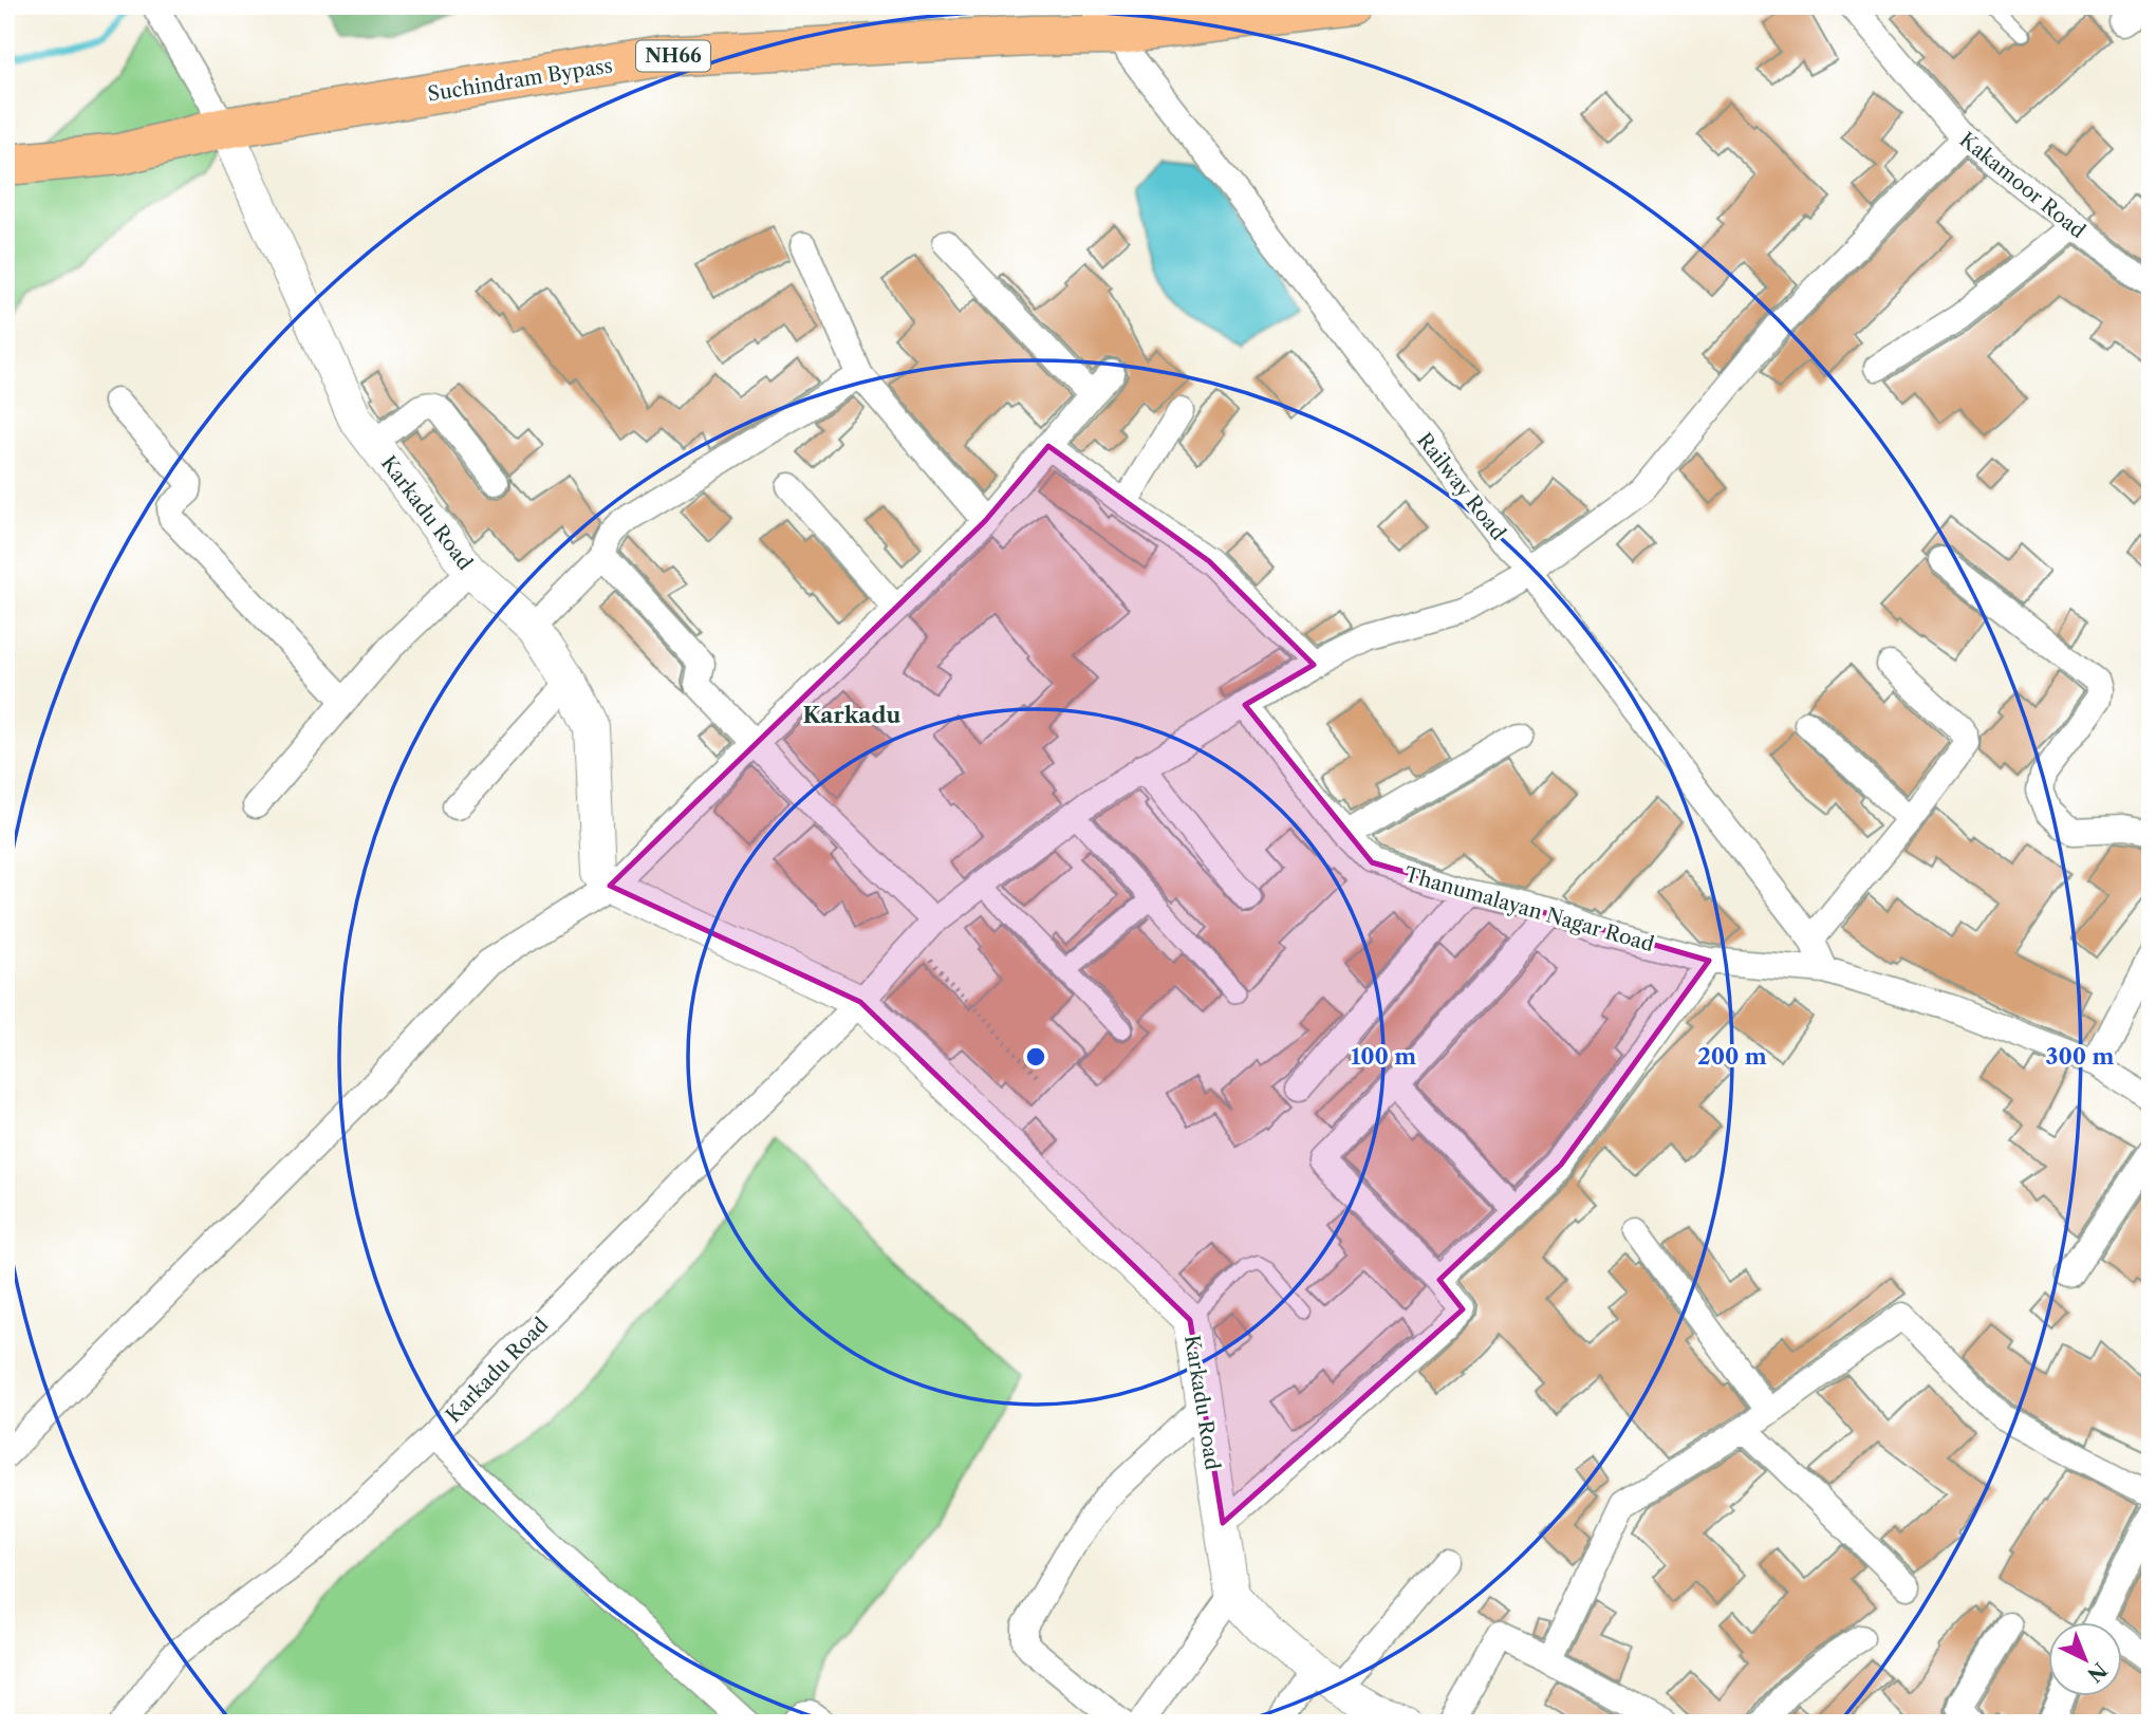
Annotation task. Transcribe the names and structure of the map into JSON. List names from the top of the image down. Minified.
{"streets":{"highway":["NH66","Suchindram Bypass"],"street":["Kakamoor Road","Railway Road","Karkadu Road","Thanumalayan Nagar Road"]},"crossings":[["Suchindram Bypass","Railway Road"],["Suchindram Bypass","Karkadu Road"],["Railway Road","Thanumalayan Nagar Road"]],"districts":["Karkadu"],"north":"bottom right","rings":["100 m","200 m","300 m"]}
